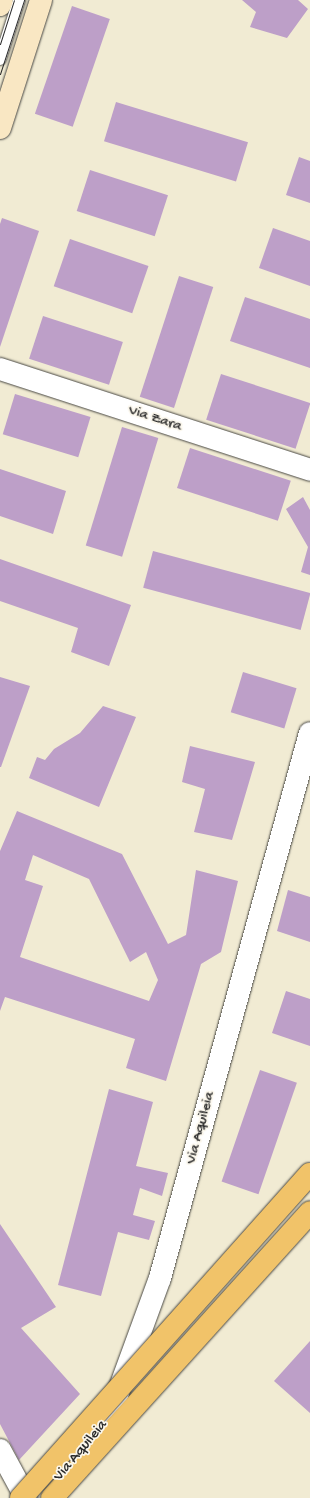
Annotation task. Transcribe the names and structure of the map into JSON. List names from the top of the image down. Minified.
{"streets":{"street":["Via Zara","Via Aquileia"]}}
